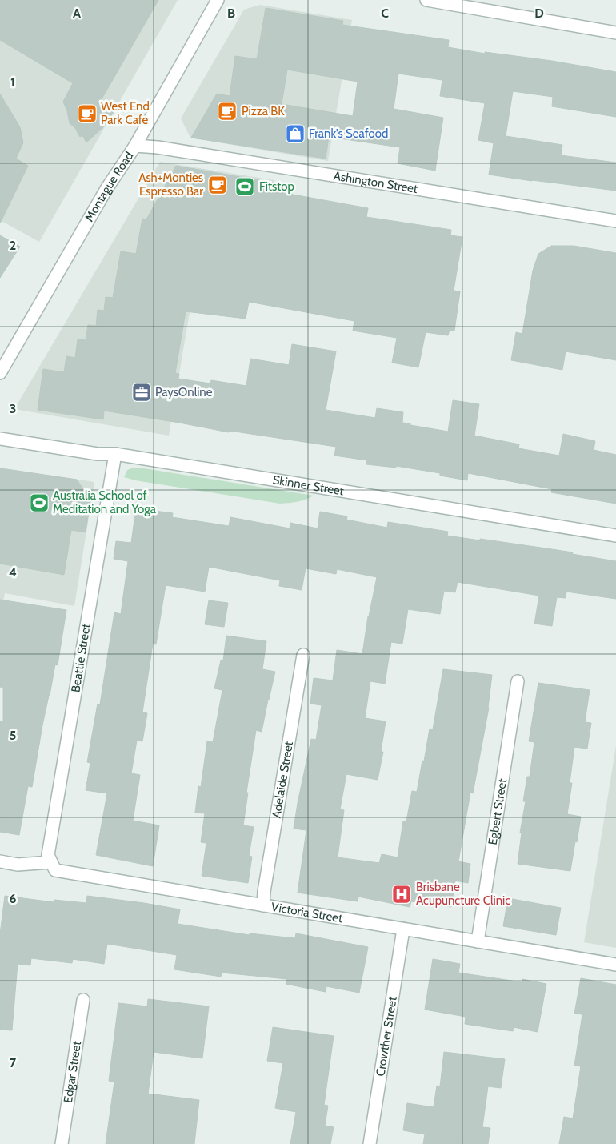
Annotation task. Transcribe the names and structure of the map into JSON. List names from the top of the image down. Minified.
{"streets":{"street":["Ashington Street","Montague Road","Skinner Street","Beattie Street","Adelaide Street","Egbert Street","Victoria Street","Crowther Street","Edgar Street"]},"crossings":[["Ashington Street","Montague Road"],["Skinner Street","Beattie Street"],["Beattie Street","Victoria Street"],["Adelaide Street","Victoria Street"],["Egbert Street","Victoria Street"],["Victoria Street","Crowther Street"]],"places":{"cafe":["Pizza BK","West End Park Cafe","Ash+Monties Espresso Bar"],"shop":["Frank's Seafood"],"sports":["Fitstop","Australia School of Meditation and Yoga"],"office":["PaysOnline"],"hospital":["Brisbane Acupuncture Clinic"]},"grid":{"columns":["A","B","C","D"],"rows":["1","2","3","4","5","6","7"]}}
